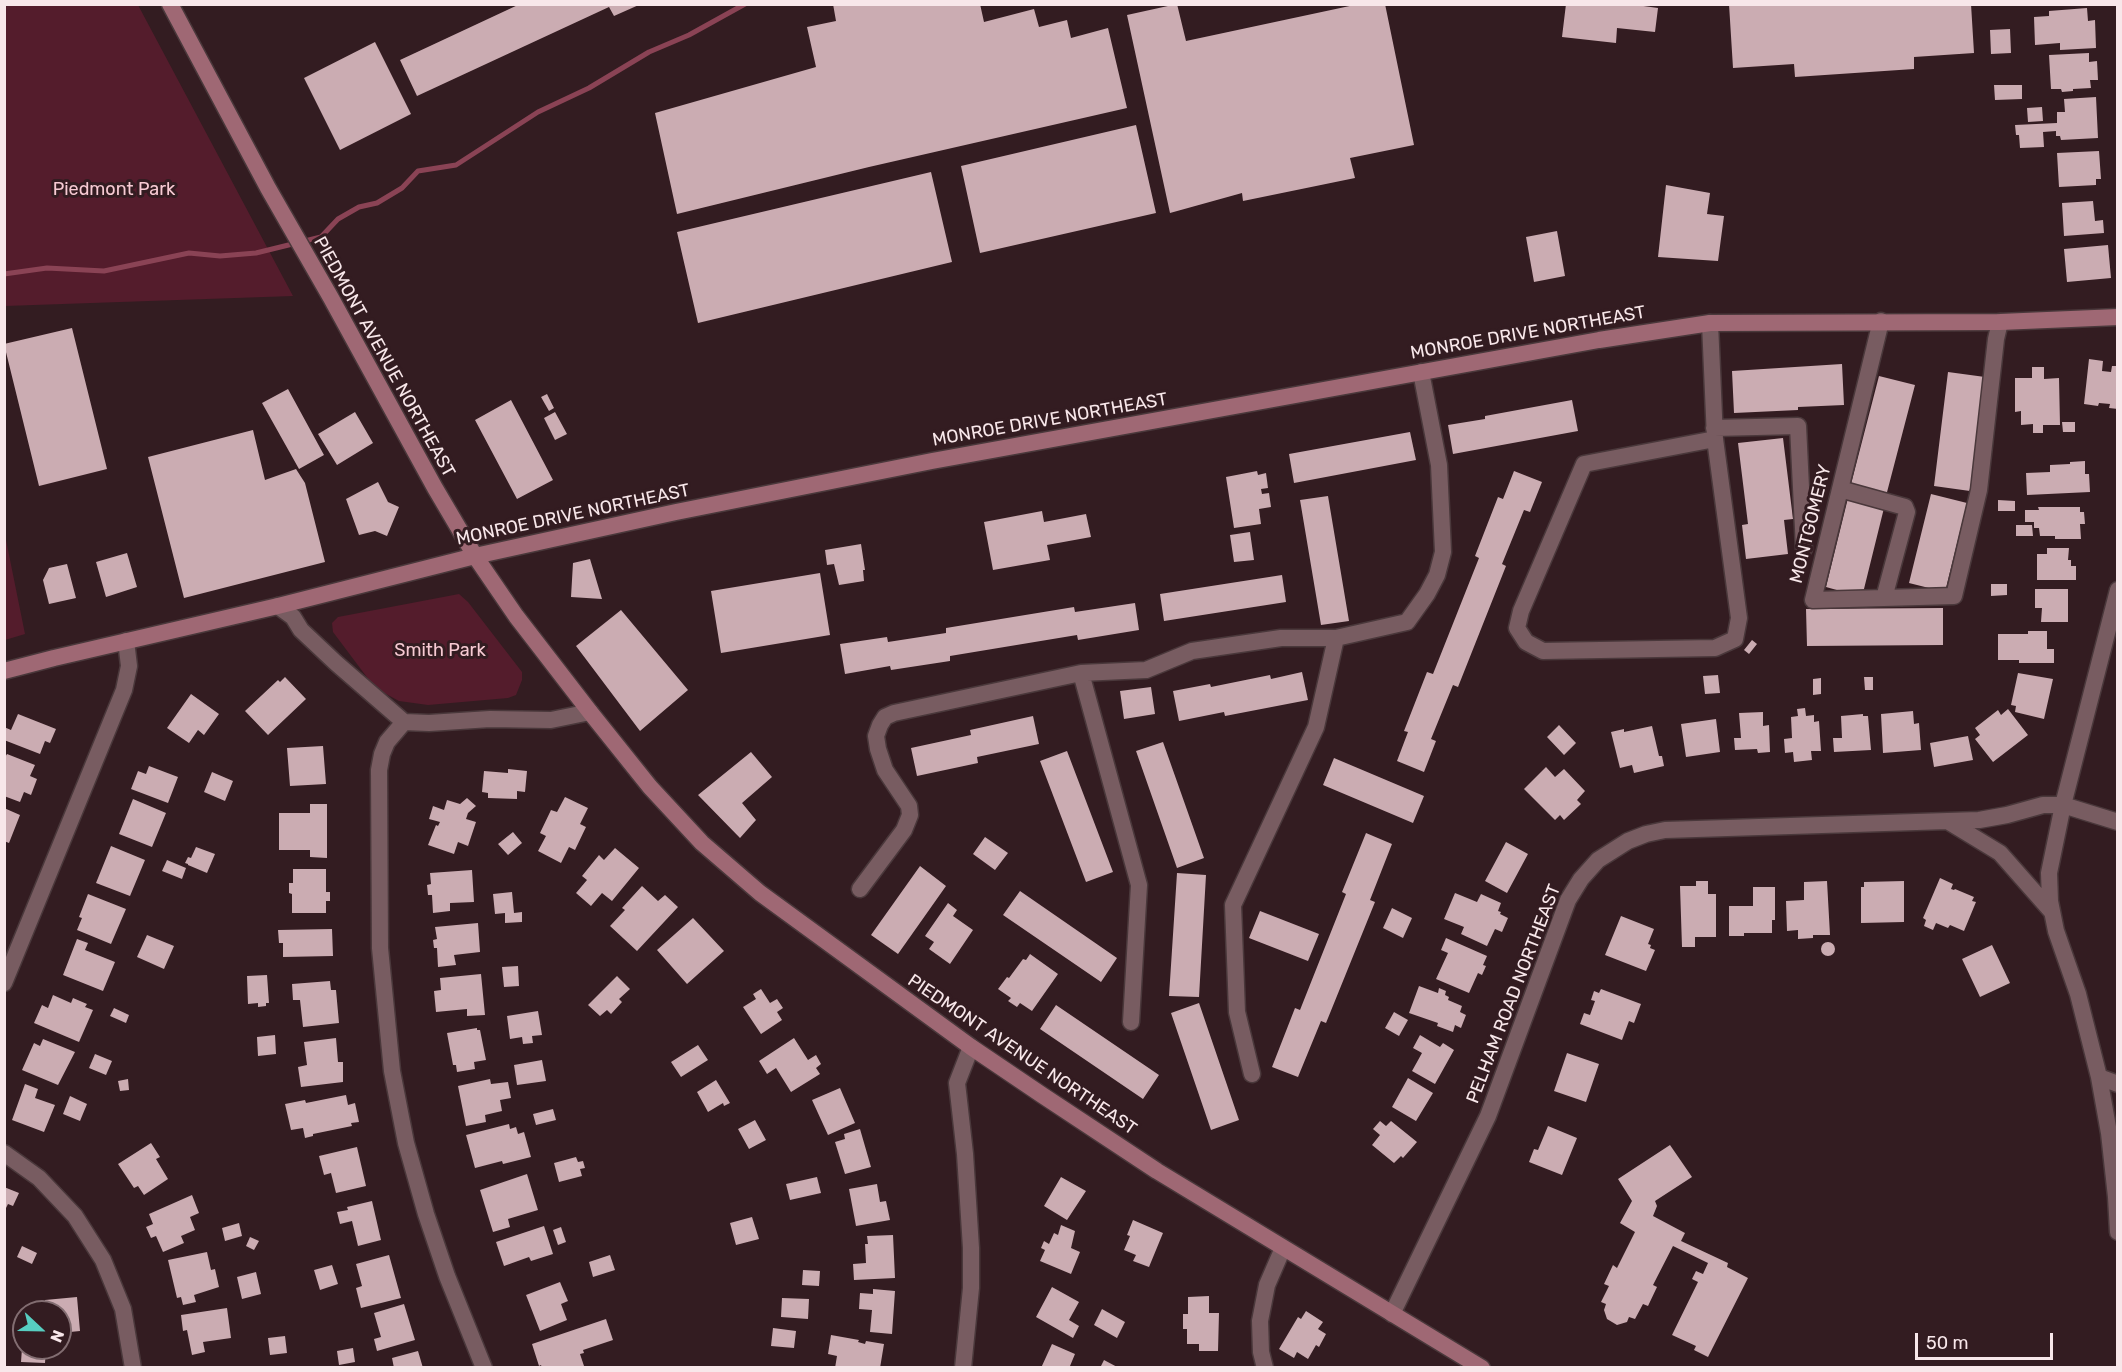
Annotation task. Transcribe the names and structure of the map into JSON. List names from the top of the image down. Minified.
{"streets":{"main road":["MONROE DRIVE NORTHEAST","PIEDMONT AVENUE NORTHEAST"],"street":["MONTGOMERY","PELHAM ROAD NORTHEAST"]},"crossings":[["MONROE DRIVE NORTHEAST","PIEDMONT AVENUE NORTHEAST"],["MONROE DRIVE NORTHEAST","MONTGOMERY"],["PIEDMONT AVENUE NORTHEAST","PELHAM ROAD NORTHEAST"]],"parks":["Piedmont Park","Smith Park"],"scale_bar":"50 m","north":"right"}
